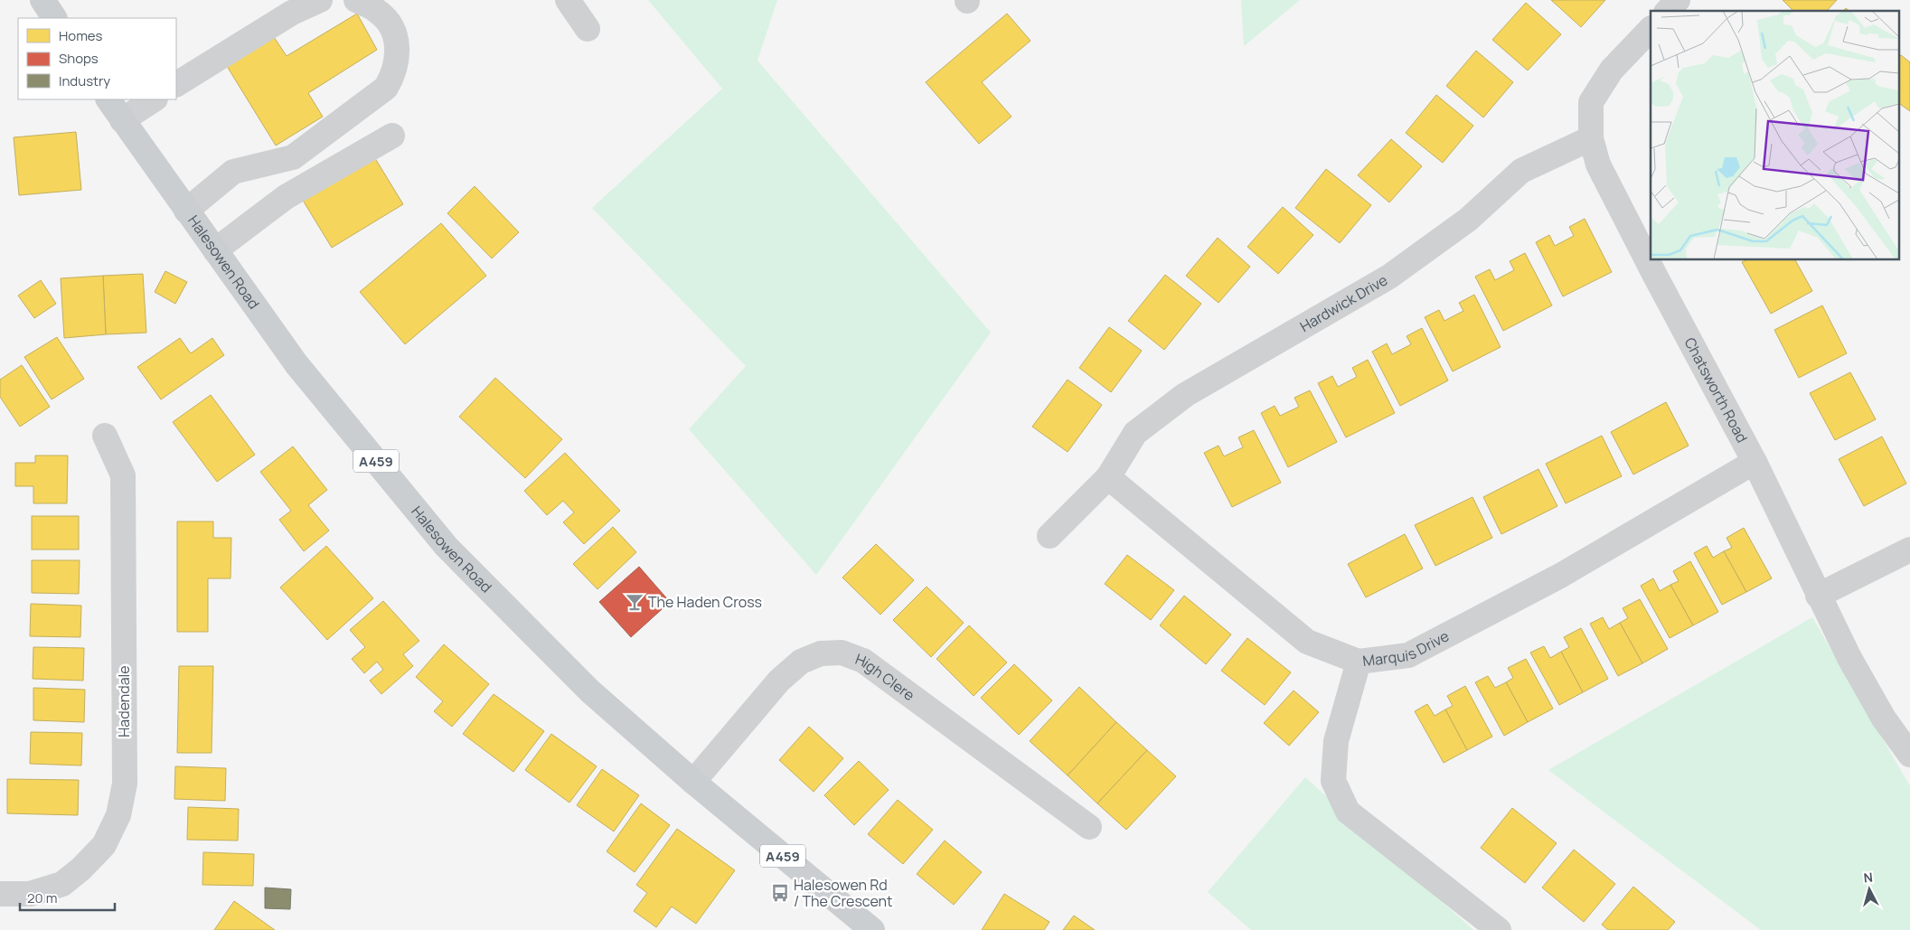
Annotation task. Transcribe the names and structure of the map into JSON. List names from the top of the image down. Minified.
{"streets":{"main road":["Halesowen Road","A459"],"street":["Hardwick Drive","Chatsworth Road","Marquis Drive","High Clere","Hadendale"]},"crossings":[["Halesowen Road","High Clere"],["Hardwick Drive","Chatsworth Road"],["Chatsworth Road","Marquis Drive"]],"places":{"bar":["The Haden Cross"],"bus stop":["Halesowen Rd / The Crescent"]},"legend":["Homes","Shops","Industry"],"scale_bar":"20 m","north":"top"}
